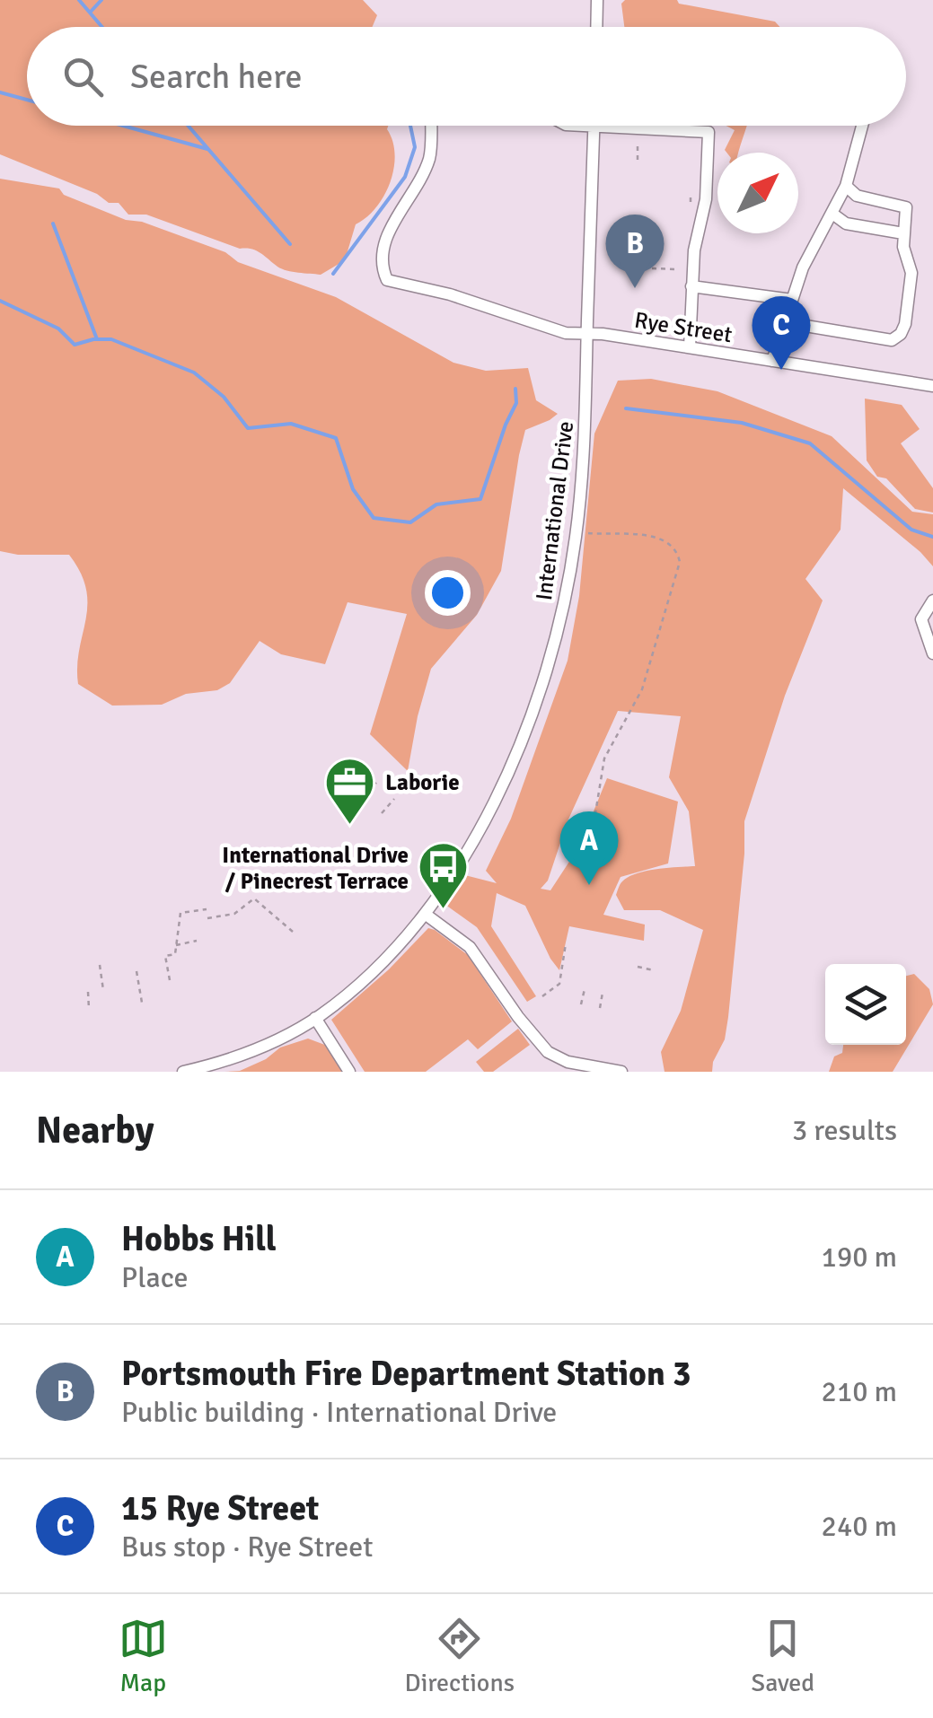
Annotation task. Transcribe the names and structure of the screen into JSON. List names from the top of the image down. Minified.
{"streets":{"street":["Rye Street","International Drive"]},"crossings":[["Rye Street","International Drive"]],"places":{"office":["Laborie"],"bus stop":["International Drive / Pinecrest Terrace"]},"north":"top right","page":{"search":"Search here","pins":["B","C","A"],"heading":["Nearby","3 results"],"list":[{"mark":"A","name":"Hobbs Hill","note":"Place","value":"190 m"},{"mark":"B","name":"Portsmouth Fire Department Station 3","note":"Public building · International Drive","value":"210 m"},{"mark":"C","name":"15 Rye Street","note":"Bus stop · Rye Street","value":"240 m"}],"nav":["Map","Directions","Saved"]}}
